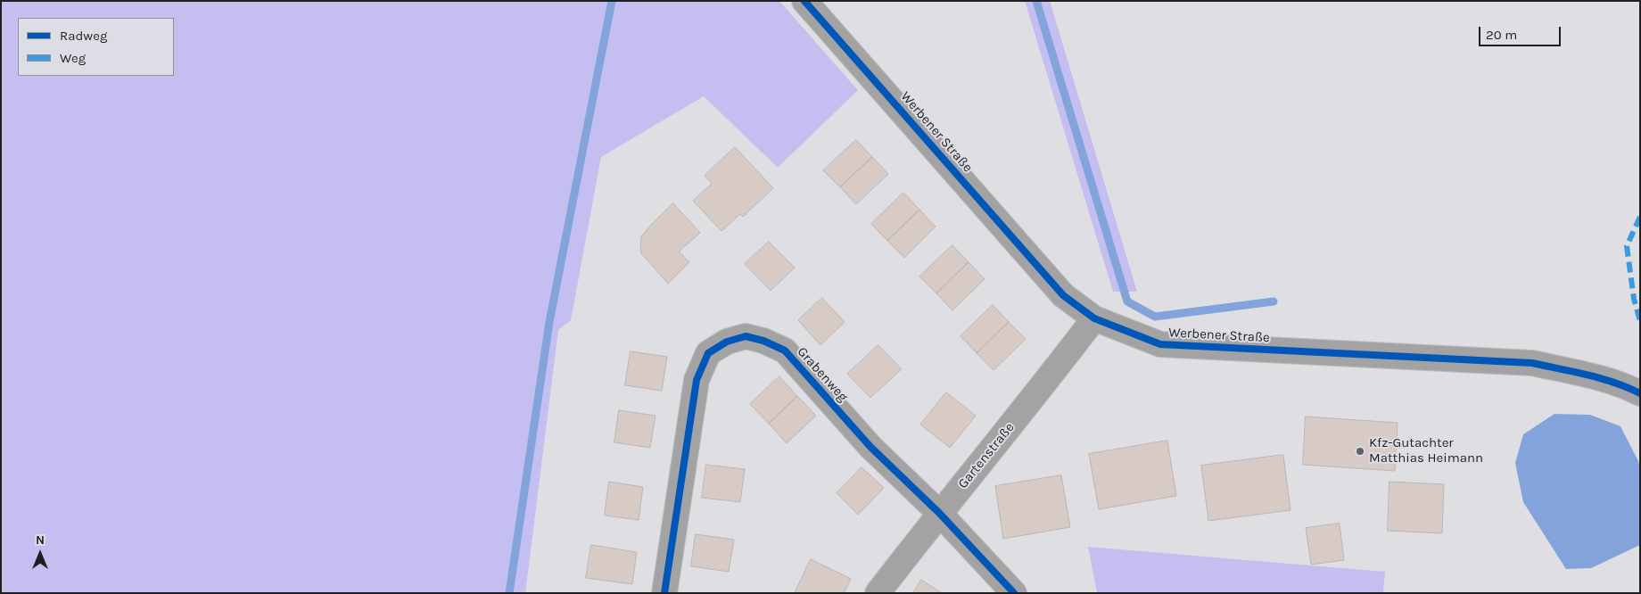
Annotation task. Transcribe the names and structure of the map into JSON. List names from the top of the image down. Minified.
{"streets":{"street":["Werbener Straße","Grabenweg","Gartenstraße"]},"crossings":[["Werbener Straße","Gartenstraße"],["Grabenweg","Gartenstraße"]],"places":["Kfz-Gutachter Matthias Heimann"],"legend":["Radweg","Weg"],"scale_bar":"20 m","north":"top"}
